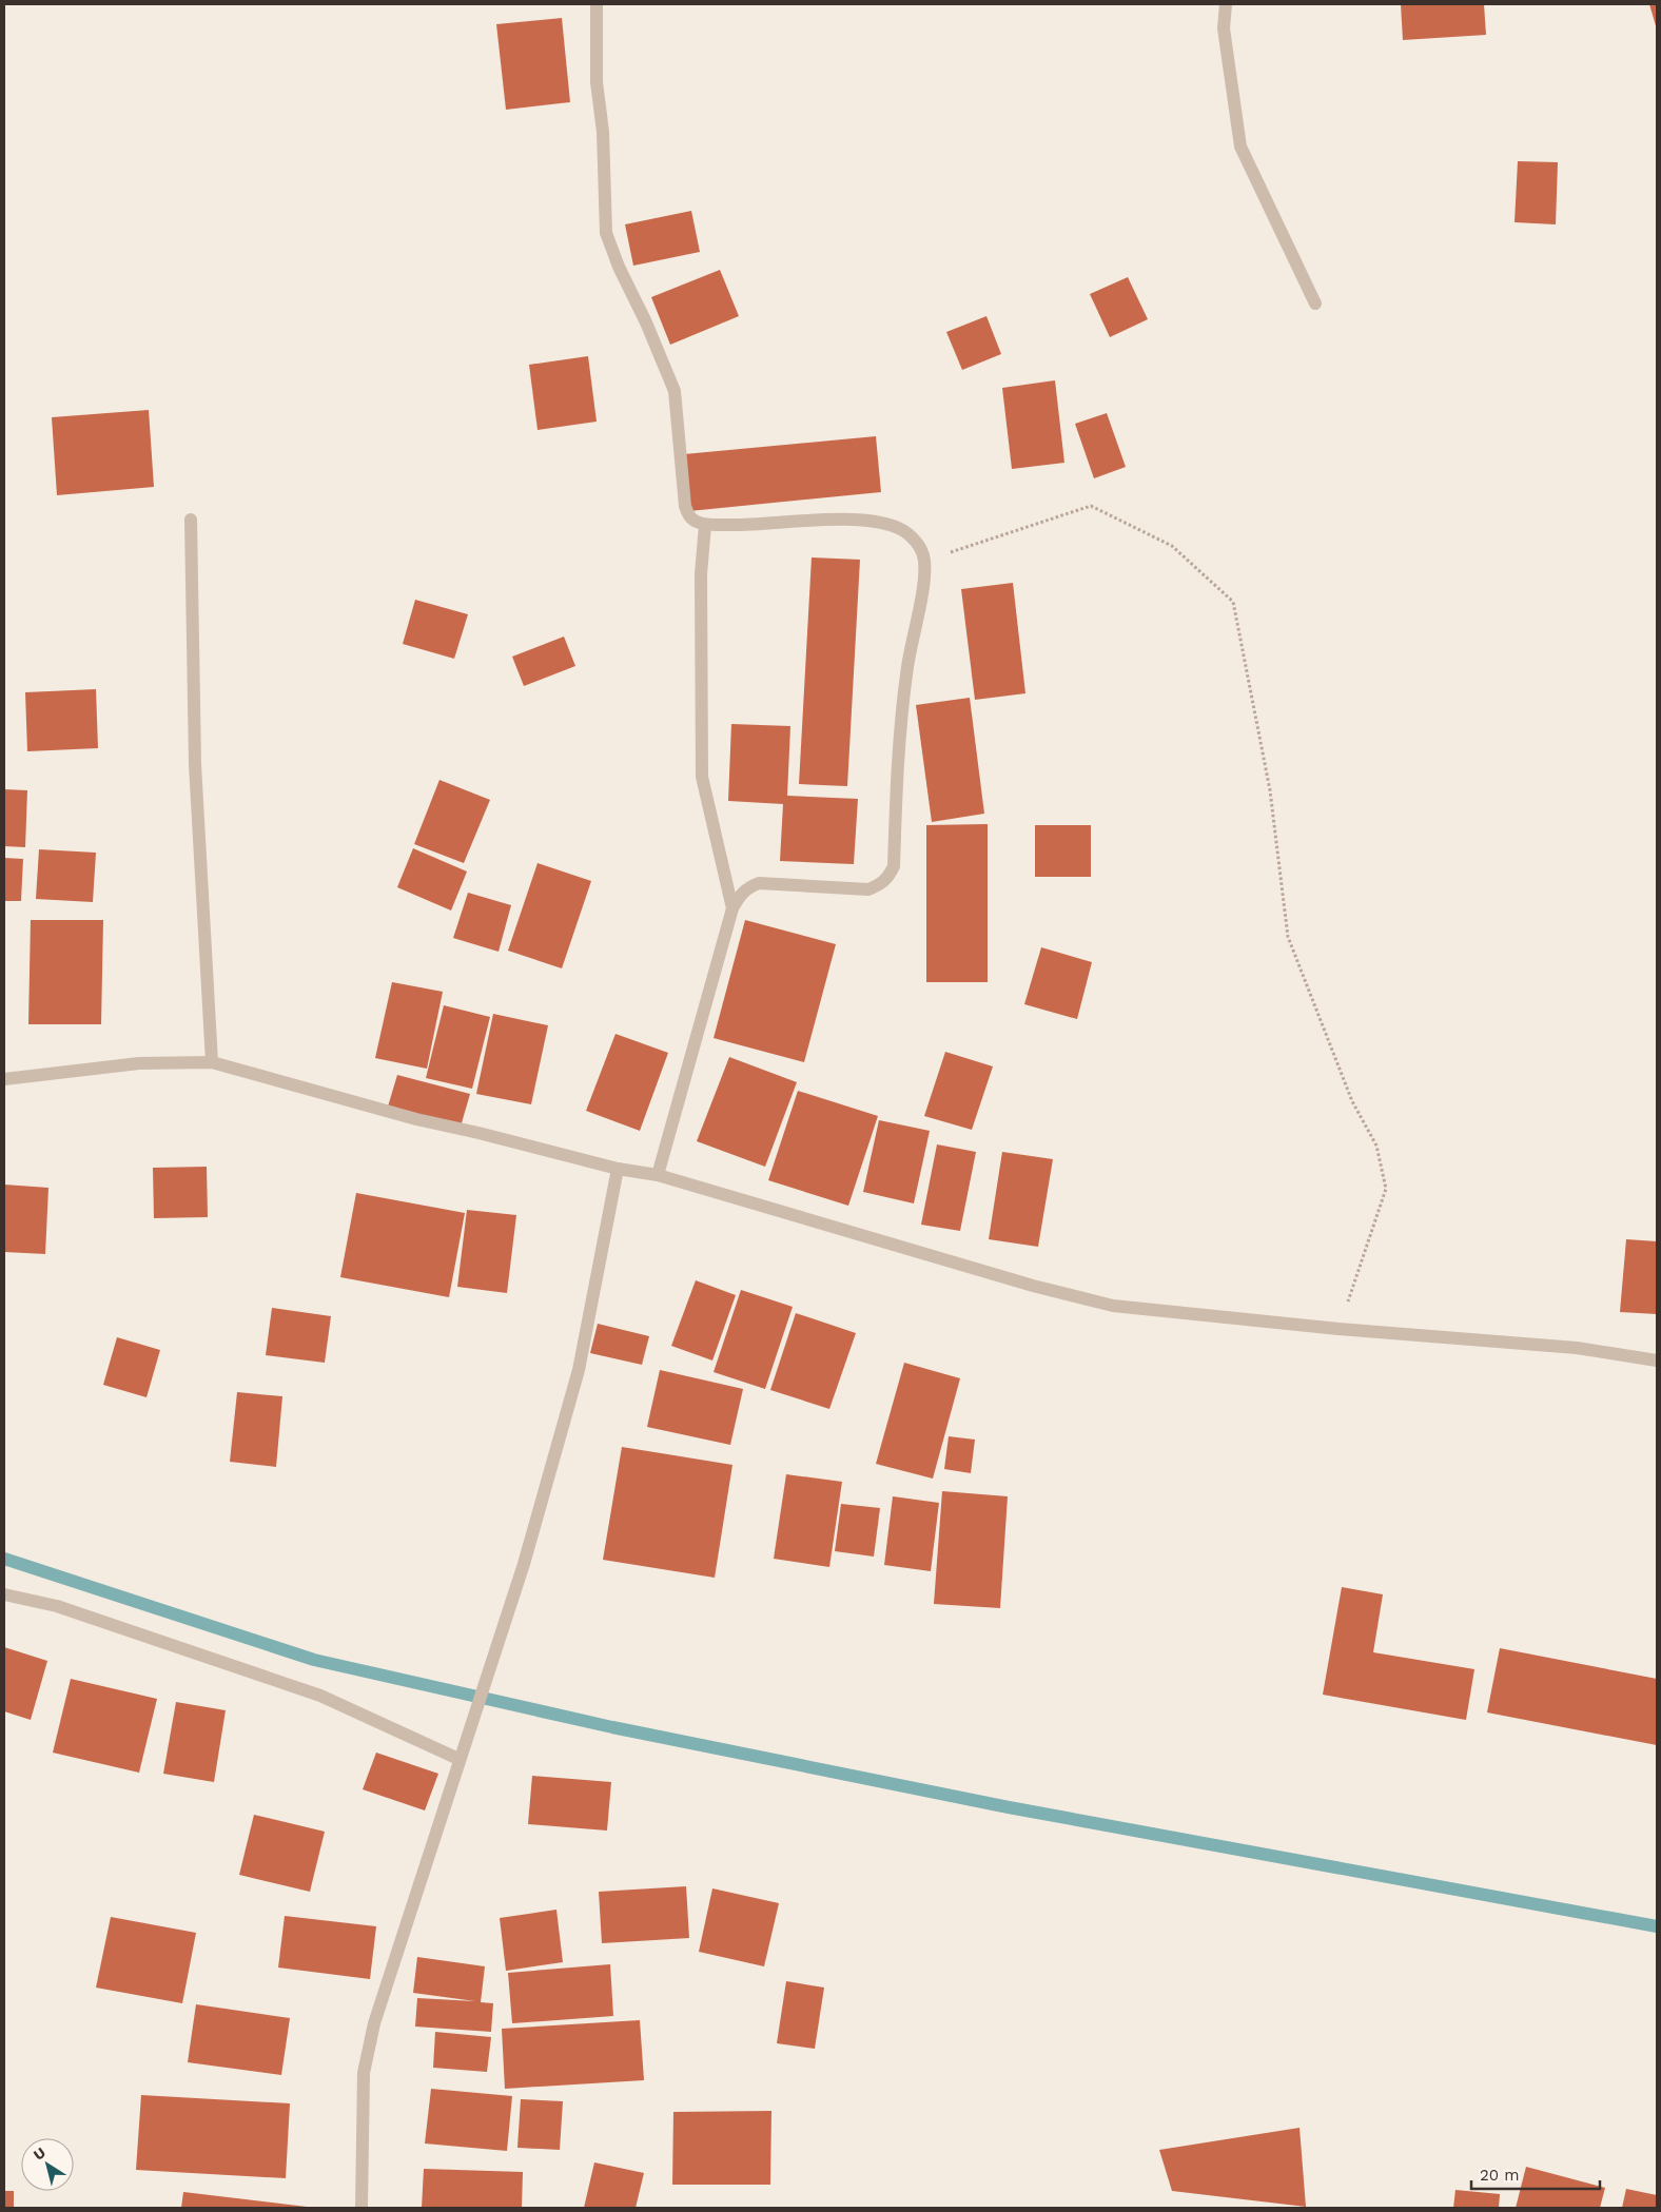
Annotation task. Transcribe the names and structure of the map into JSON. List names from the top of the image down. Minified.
{"scale_bar":"20 m","north":"top left"}
